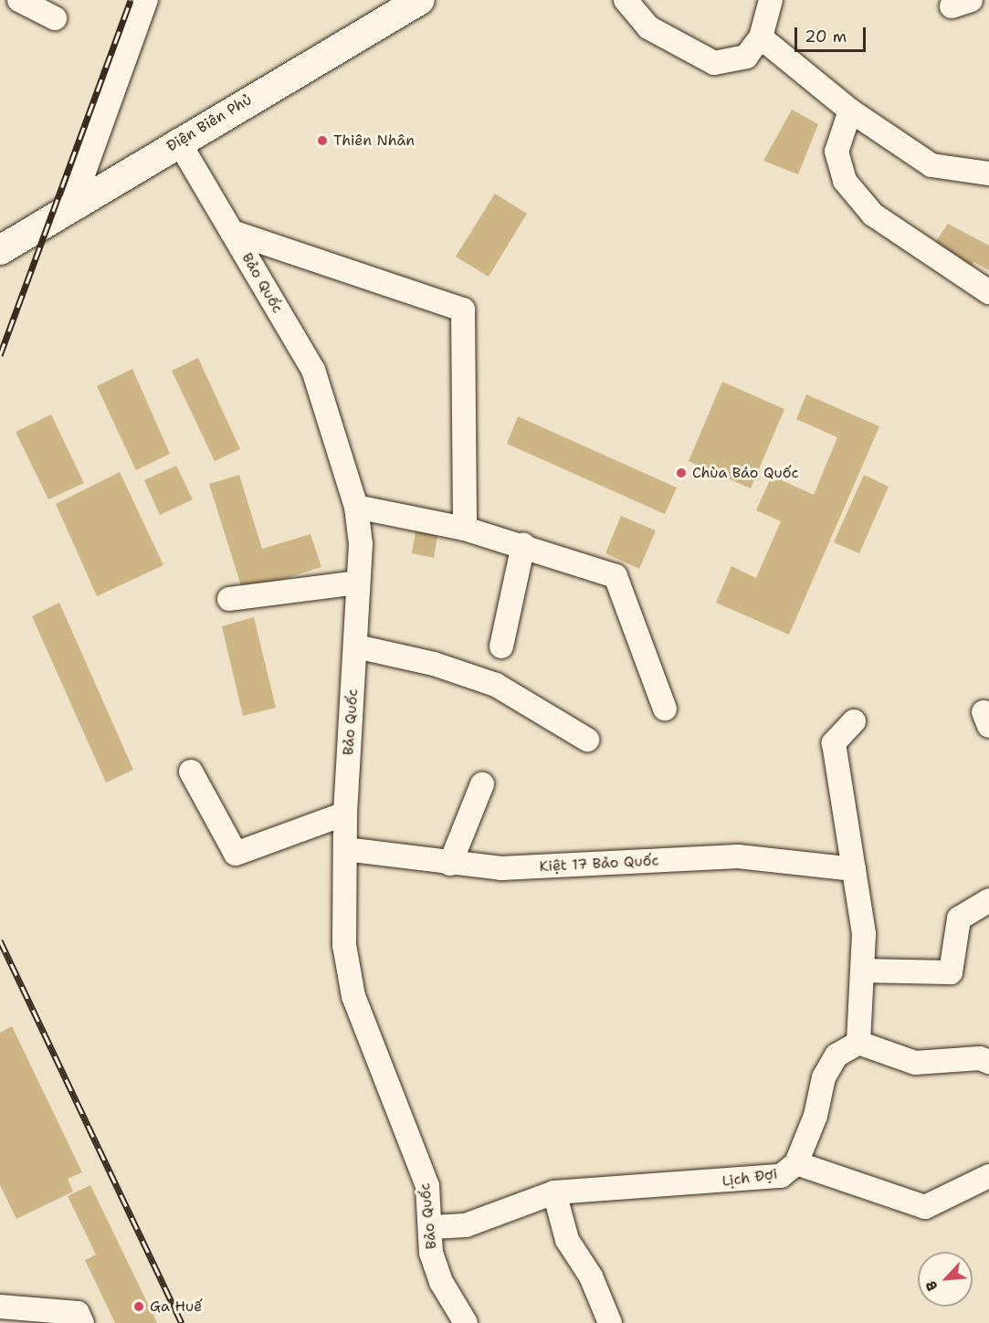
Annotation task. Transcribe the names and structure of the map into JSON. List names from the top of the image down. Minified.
{"streets":{"main road":["Điện Biên Phủ"],"street":["Bảo Quốc","Kiệt 17 Bảo Quốc","Lịch Đợi"]},"crossings":[["Điện Biên Phủ","Bảo Quốc"],["Bảo Quốc","Kiệt 17 Bảo Quốc"],["Bảo Quốc","Lịch Đợi"]],"places":["Thiên Nhân","Chùa Báo Quốc","Ga Huế"],"scale_bar":"20 m","north":"bottom left"}
